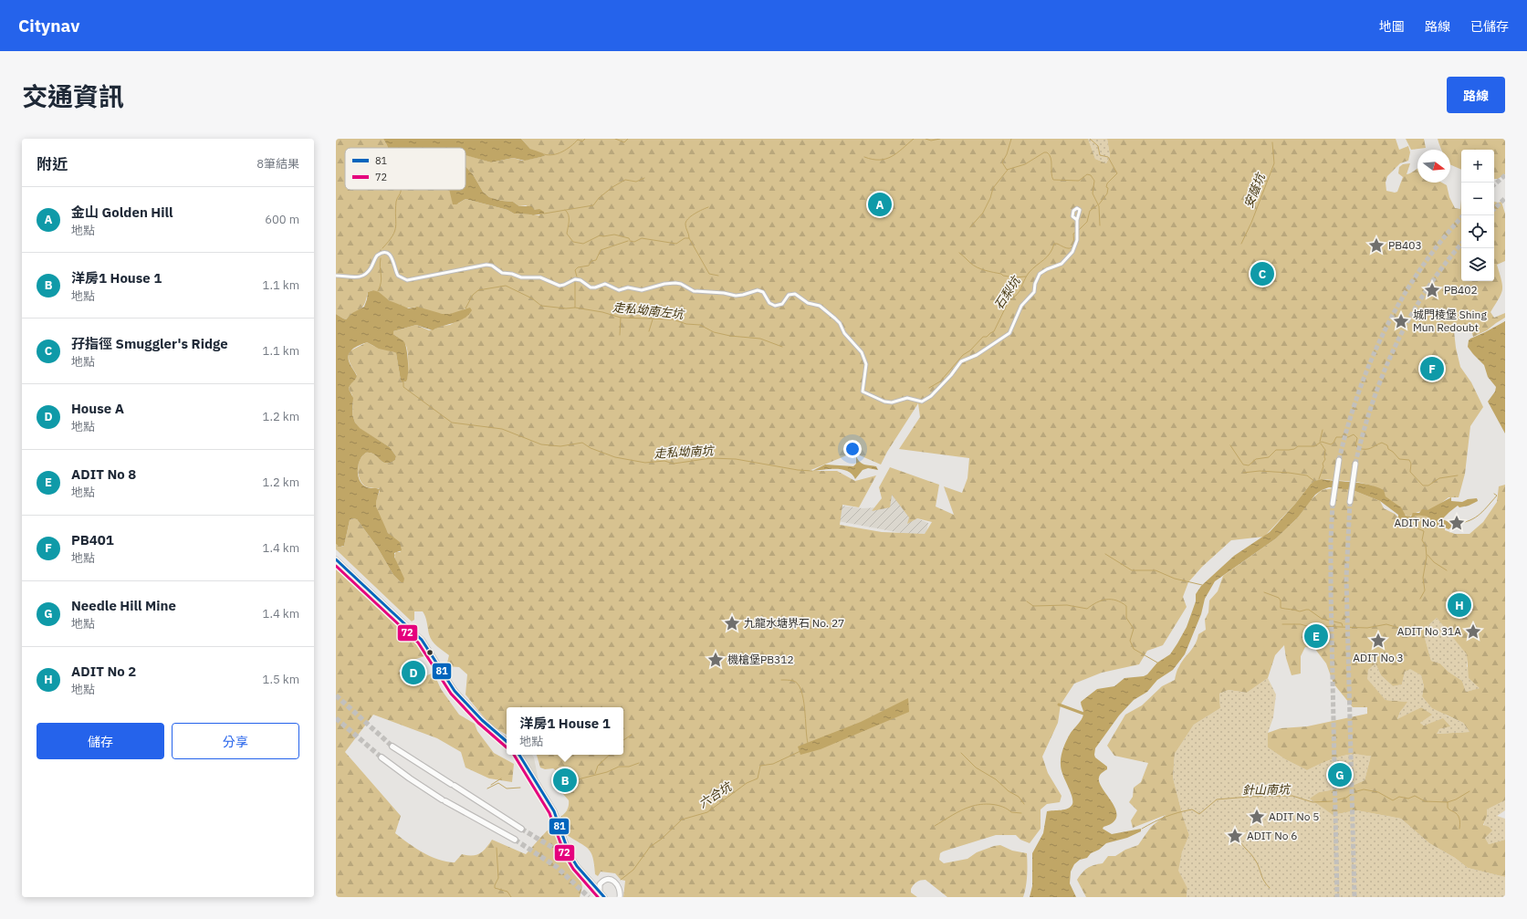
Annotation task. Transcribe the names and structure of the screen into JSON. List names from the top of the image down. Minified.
{"water":["安蔭坑","石梨坑","走私坳南左坑","走私坳南坑","針山南坑","六合坑"],"places":{"place":["PB403","PB402","城門棱堡 Shing Mun Redoubt","ADIT No 1","九龍水塘界石 No. 27","ADIT No 31A","ADIT No 3","機槍堡PB312","ADIT No 5","ADIT No 6"]},"lines":["transit line 81","transit line 72"],"legend":["81","72"],"north":"right","page":{"header":"Citynav","nav":["地圖","路線","已儲存"],"title":"交通資訊","buttons":["路線",["儲存","分享"]],"heading":["附近","8筆結果"],"map_buttons":["+","−"],"list":[{"mark":"A","name":"金山 Golden Hill","note":"地點","value":"600 m"},{"mark":"B","name":"洋房1 House 1","note":"地點","value":"1.1 km"},{"mark":"C","name":"孖指徑 Smuggler's Ridge","note":"地點","value":"1.1 km"},{"mark":"D","name":"House A","note":"地點","value":"1.2 km"},{"mark":"E","name":"ADIT No 8","note":"地點","value":"1.2 km"},{"mark":"F","name":"PB401","note":"地點","value":"1.4 km"},{"mark":"G","name":"Needle Hill Mine","note":"地點","value":"1.4 km"},{"mark":"H","name":"ADIT No 2","note":"地點","value":"1.5 km"}],"pins":["A","C","F","H","E","D","G","B"],"popup":["洋房1 House 1","地點"]}}
